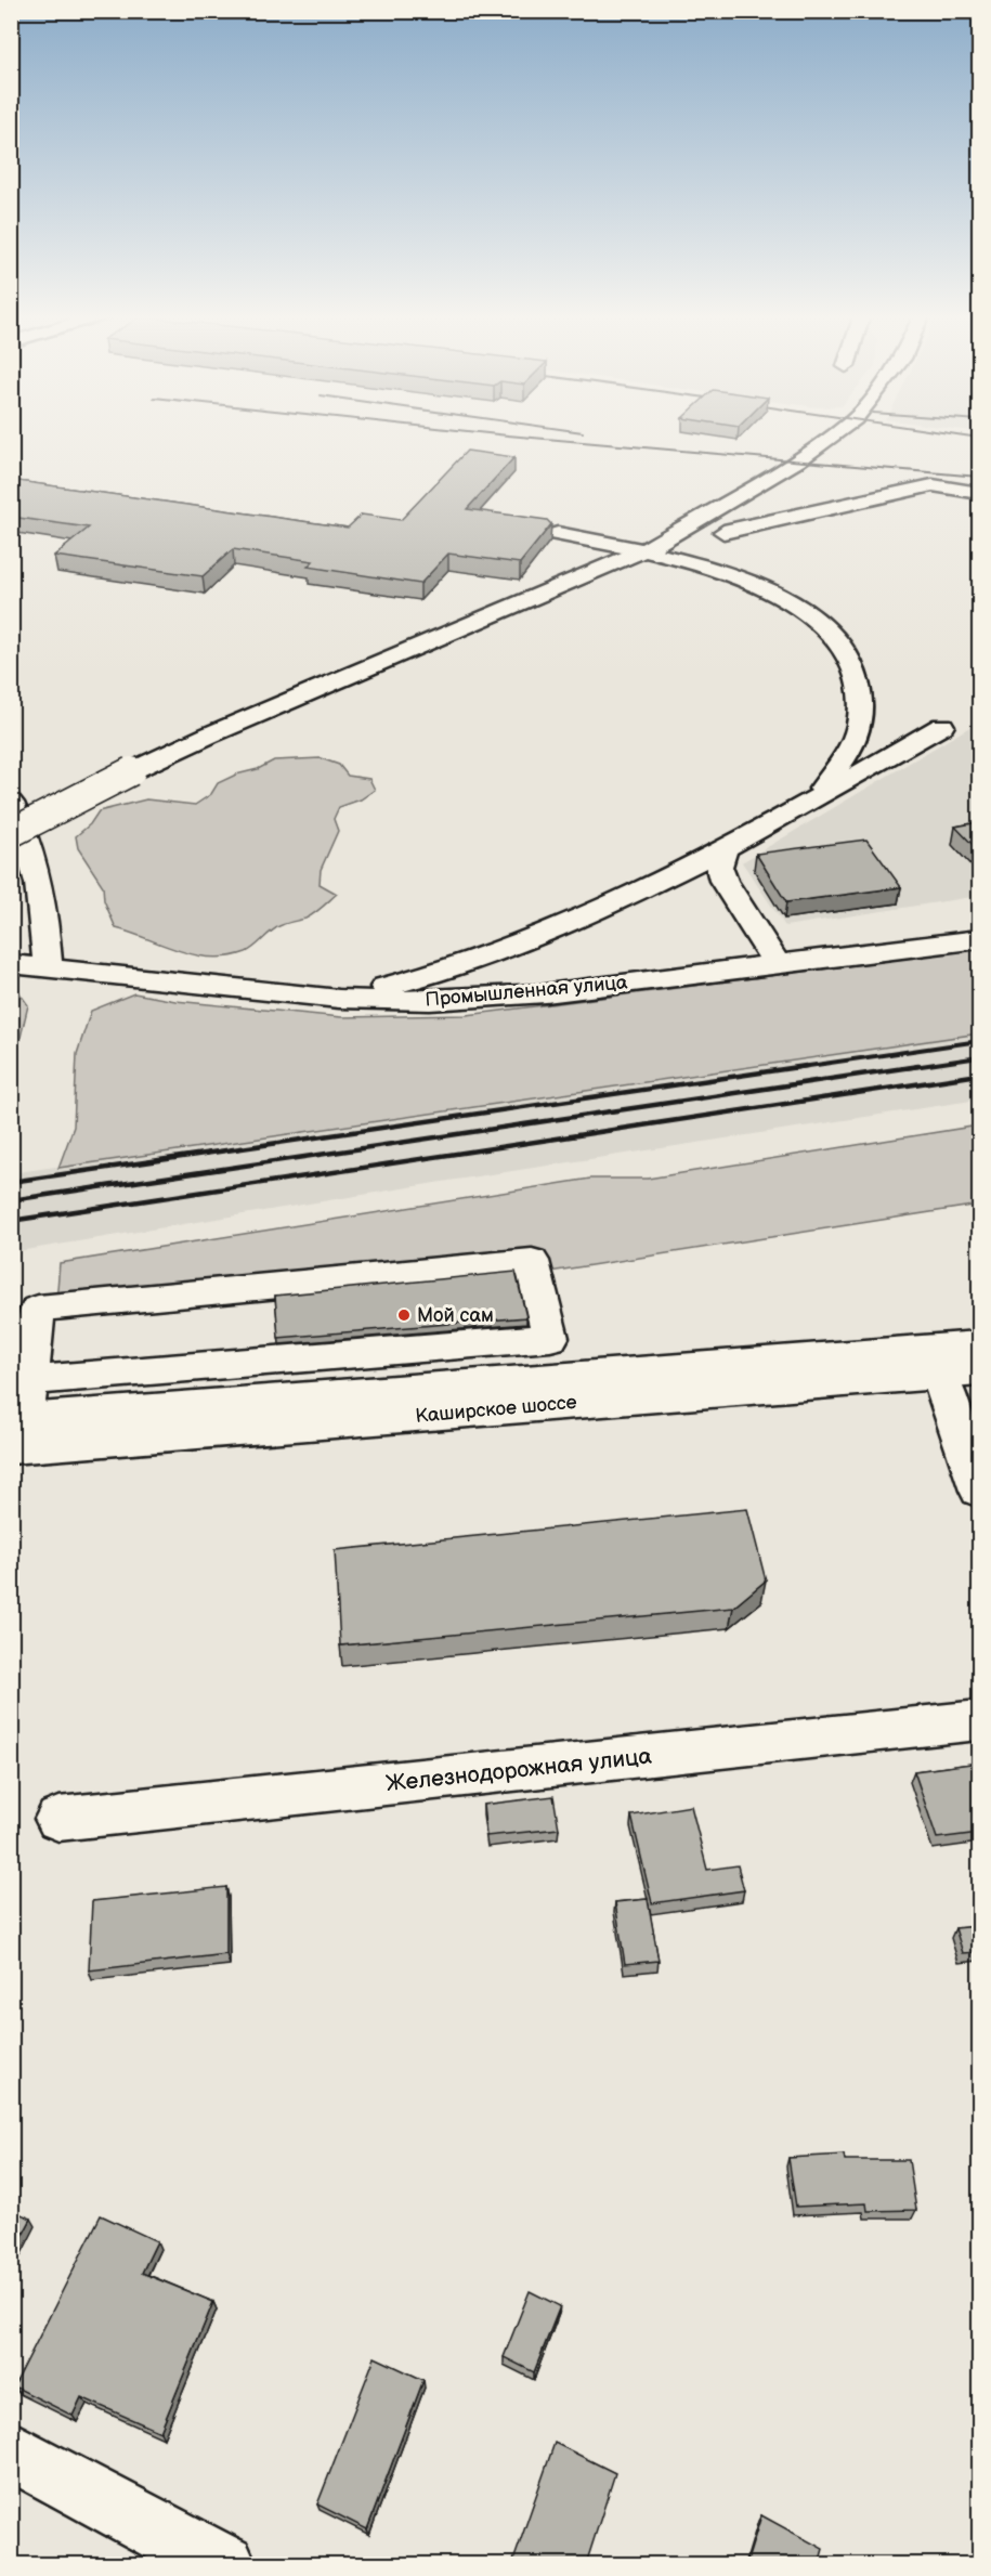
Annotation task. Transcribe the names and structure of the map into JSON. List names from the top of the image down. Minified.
{"streets":{"main road":["Промышленная улица","Каширское шоссе","Железнодорожная улица"]},"places":["Мой сам"]}
